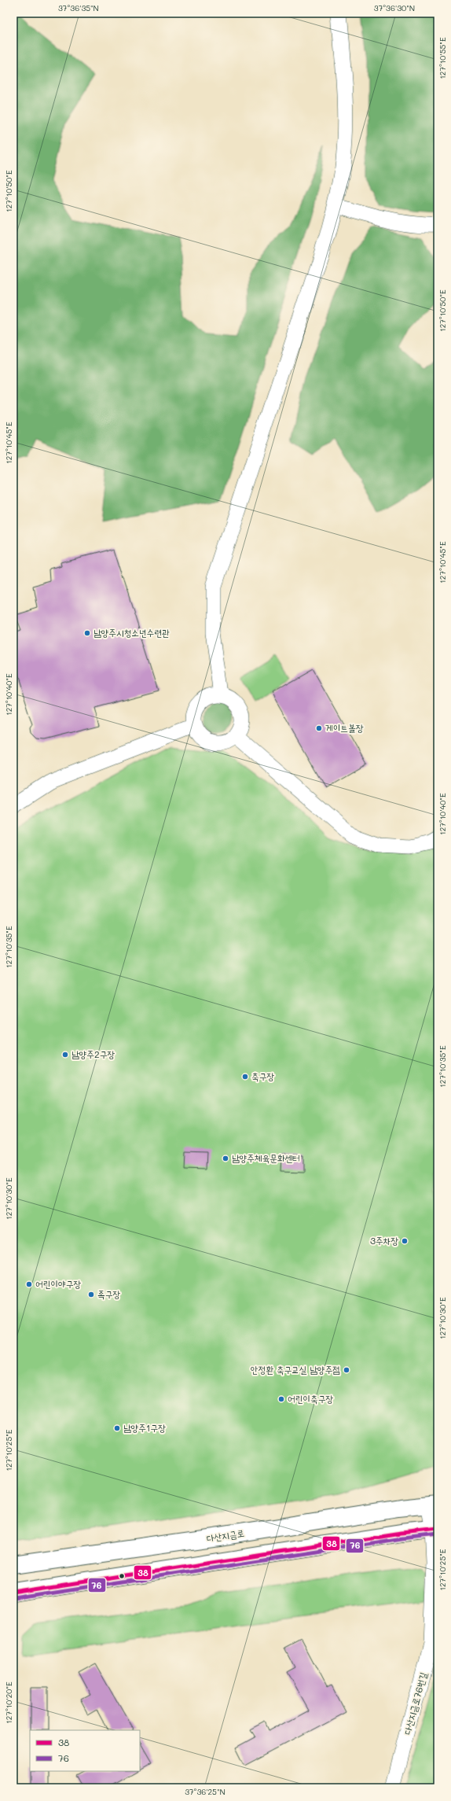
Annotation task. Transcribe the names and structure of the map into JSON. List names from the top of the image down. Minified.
{"streets":{"street":["다산지금로","다산지금로76번길"]},"crossings":[["다산지금로","다산지금로76번길"]],"places":["남양주시청소년수련관","게이트볼장","남양주2구장","축구장","남양주체육문화센터","3주차장","어린이야구장","족구장","안정환 축구교실 남양주점","어린이축구장","남양주1구장"],"lines":["transit line 38","transit line 76"],"legend":["38","76"],"coordinates":["37°36'35\"N","37°36'30\"N","127°10'55\"E","127°10'50\"E","127°10'45\"E","127°10'40\"E","127°10'35\"E","127°10'30\"E","127°10'25\"E","127°10'20\"E","37°36'25\"N"]}
